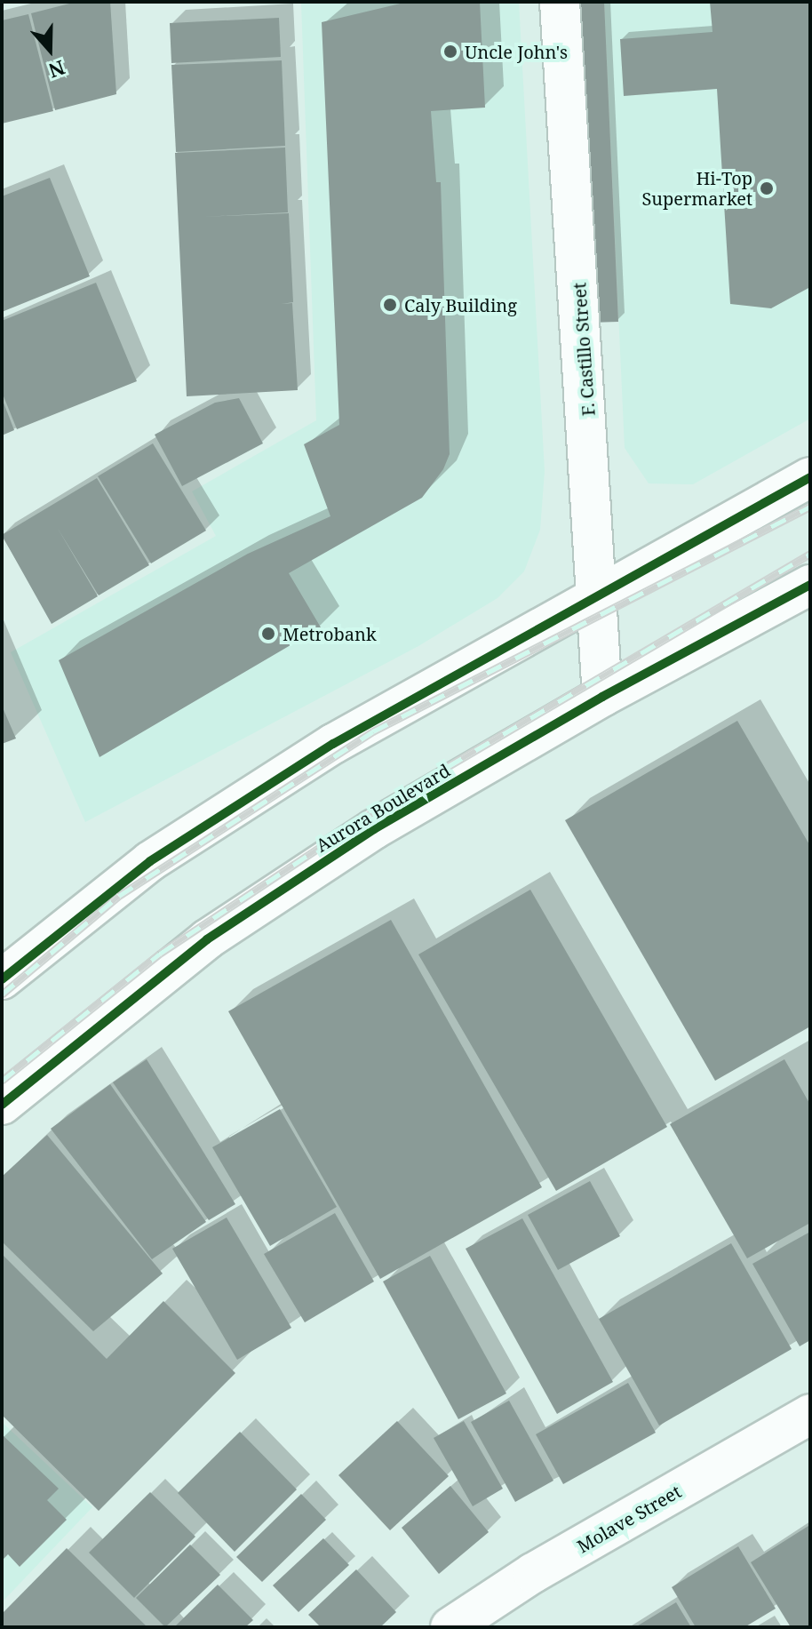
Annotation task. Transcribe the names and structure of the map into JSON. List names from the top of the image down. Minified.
{"streets":{"main road":["F. Castillo Street","Aurora Boulevard","Molave Street"]},"crossings":[["F. Castillo Street","Aurora Boulevard"]],"places":["Uncle John's","Hi-Top Supermarket","Caly Building","Metrobank"],"north":"bottom"}
